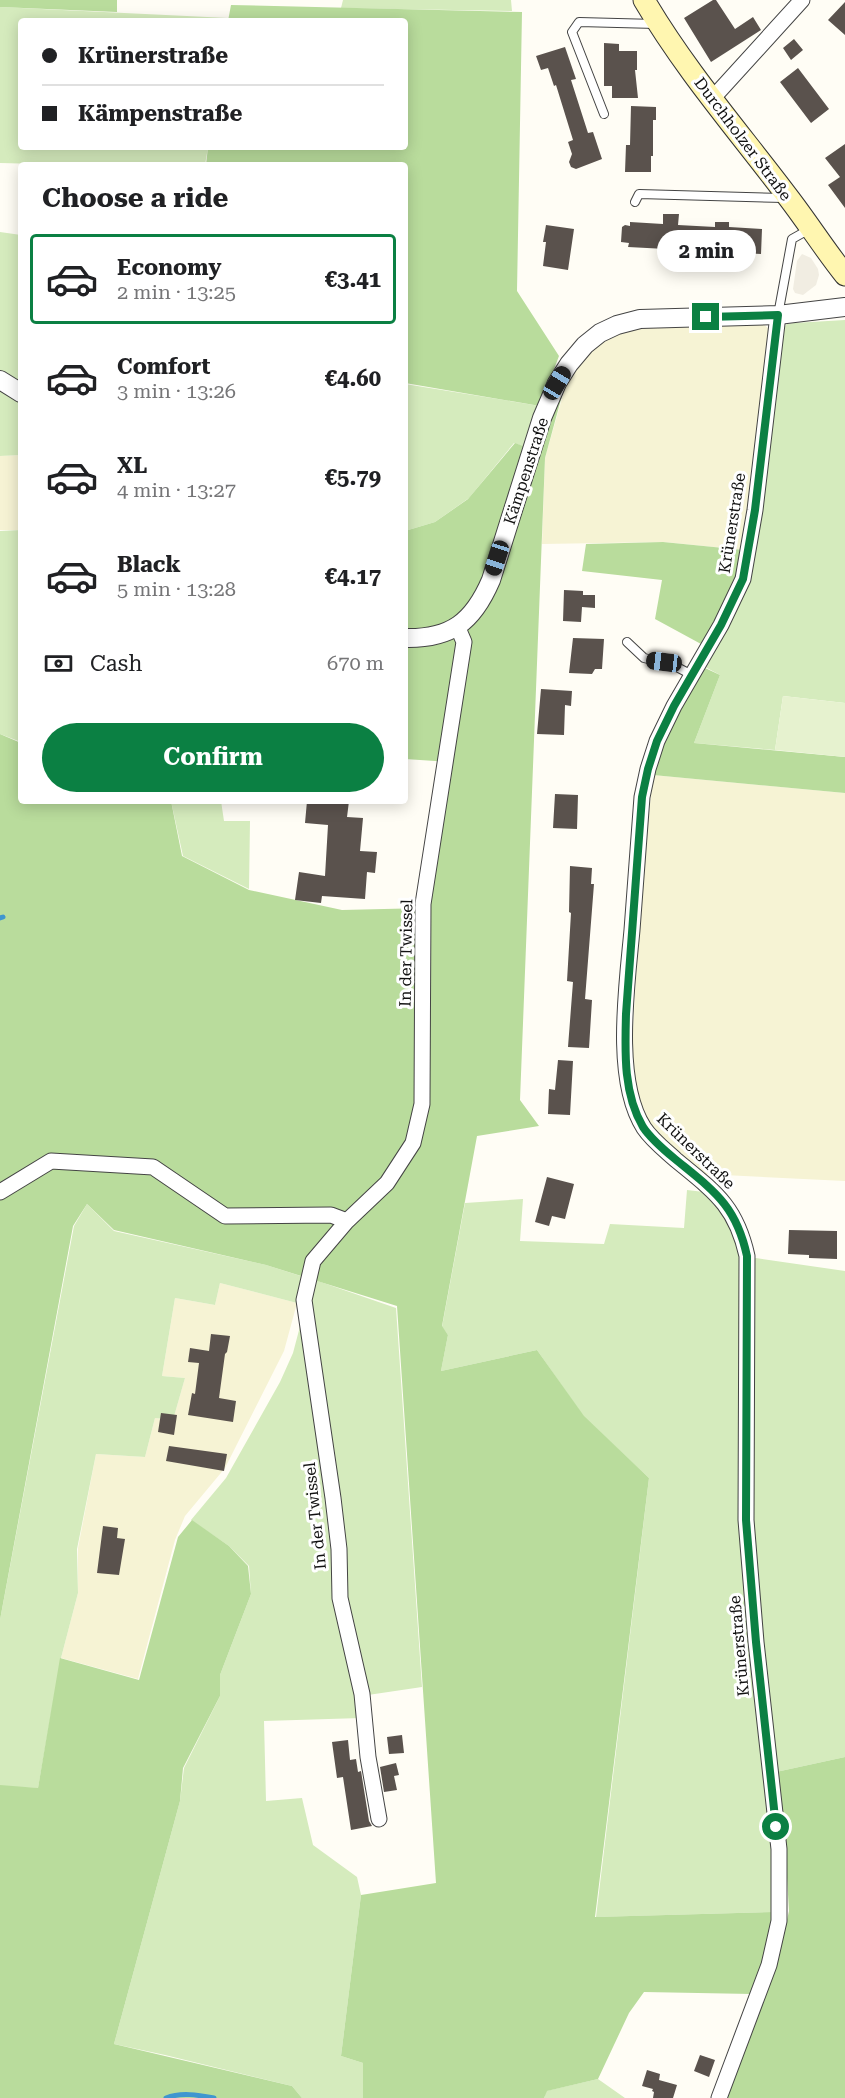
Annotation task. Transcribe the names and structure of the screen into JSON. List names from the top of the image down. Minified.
{"streets":{"main road":["Durchholzer Straße"],"street":["Kämpenstraße","Krünerstraße","In der Twissel"]},"crossings":[["Kämpenstraße","Krünerstraße"],["Kämpenstraße","In der Twissel"]],"page":{"banner":["Krünerstraße","Kämpenstraße"],"heading":"Choose a ride","bubble":"2 min","list":[{"name":"Economy","note":"2 min · 13:25","value":"€3.41"},{"name":"Comfort","note":"3 min · 13:26","value":"€4.60"},{"name":"XL","note":"4 min · 13:27","value":"€5.79"},{"name":"Black","note":"5 min · 13:28","value":"€4.17"}],"pay":["Cash","670 m"],"buttons":"Confirm"}}
